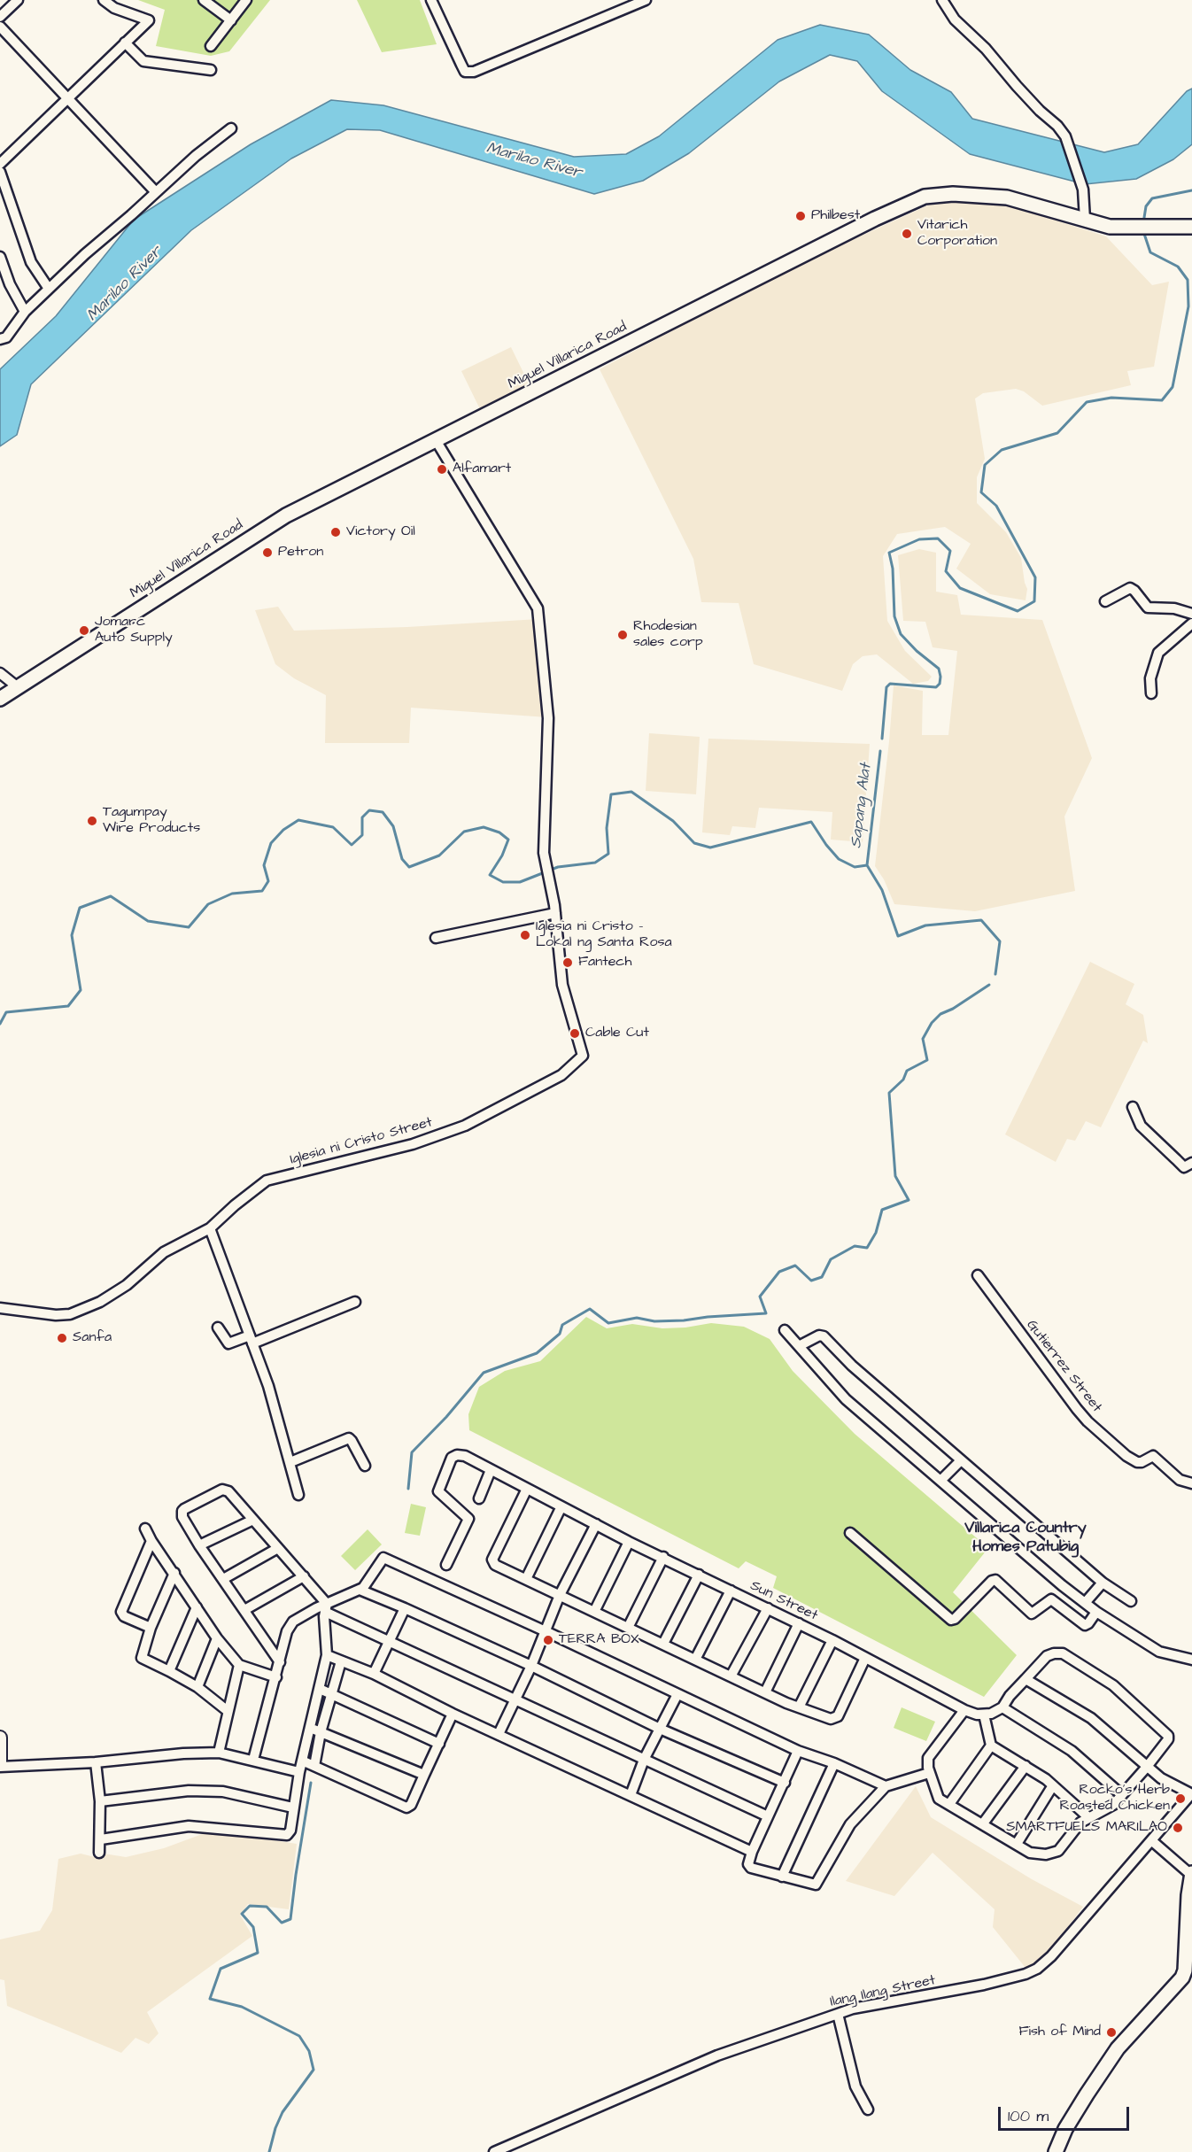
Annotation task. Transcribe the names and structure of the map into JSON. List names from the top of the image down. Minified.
{"streets":{"main road":["Miguel Villarica Road"],"street":["Iglesia ni Cristo Street","Gutierrez Street","Sun Street","Ilang Ilang Street"]},"crossings":[["Miguel Villarica Road","Iglesia ni Cristo Street"]],"districts":["Villarica Country Homes Patubig"],"water":["Marilao River","Sapang Alat"],"places":["Philbest","Vitarich Corporation","Alfamart","Victory Oil","Petron","Jomarc Auto Supply","Rhodesian sales corp","Tagumpay Wire Products","Iglesia ni Cristo - Lokal ng Santa Rosa","Fantech","Cable Cut","Sanfa","TERRA BOX","Rocko’s Herb Roasted Chicken","SMARTFUELS MARILAO","Fish of Mind"],"scale_bar":"100 m"}
